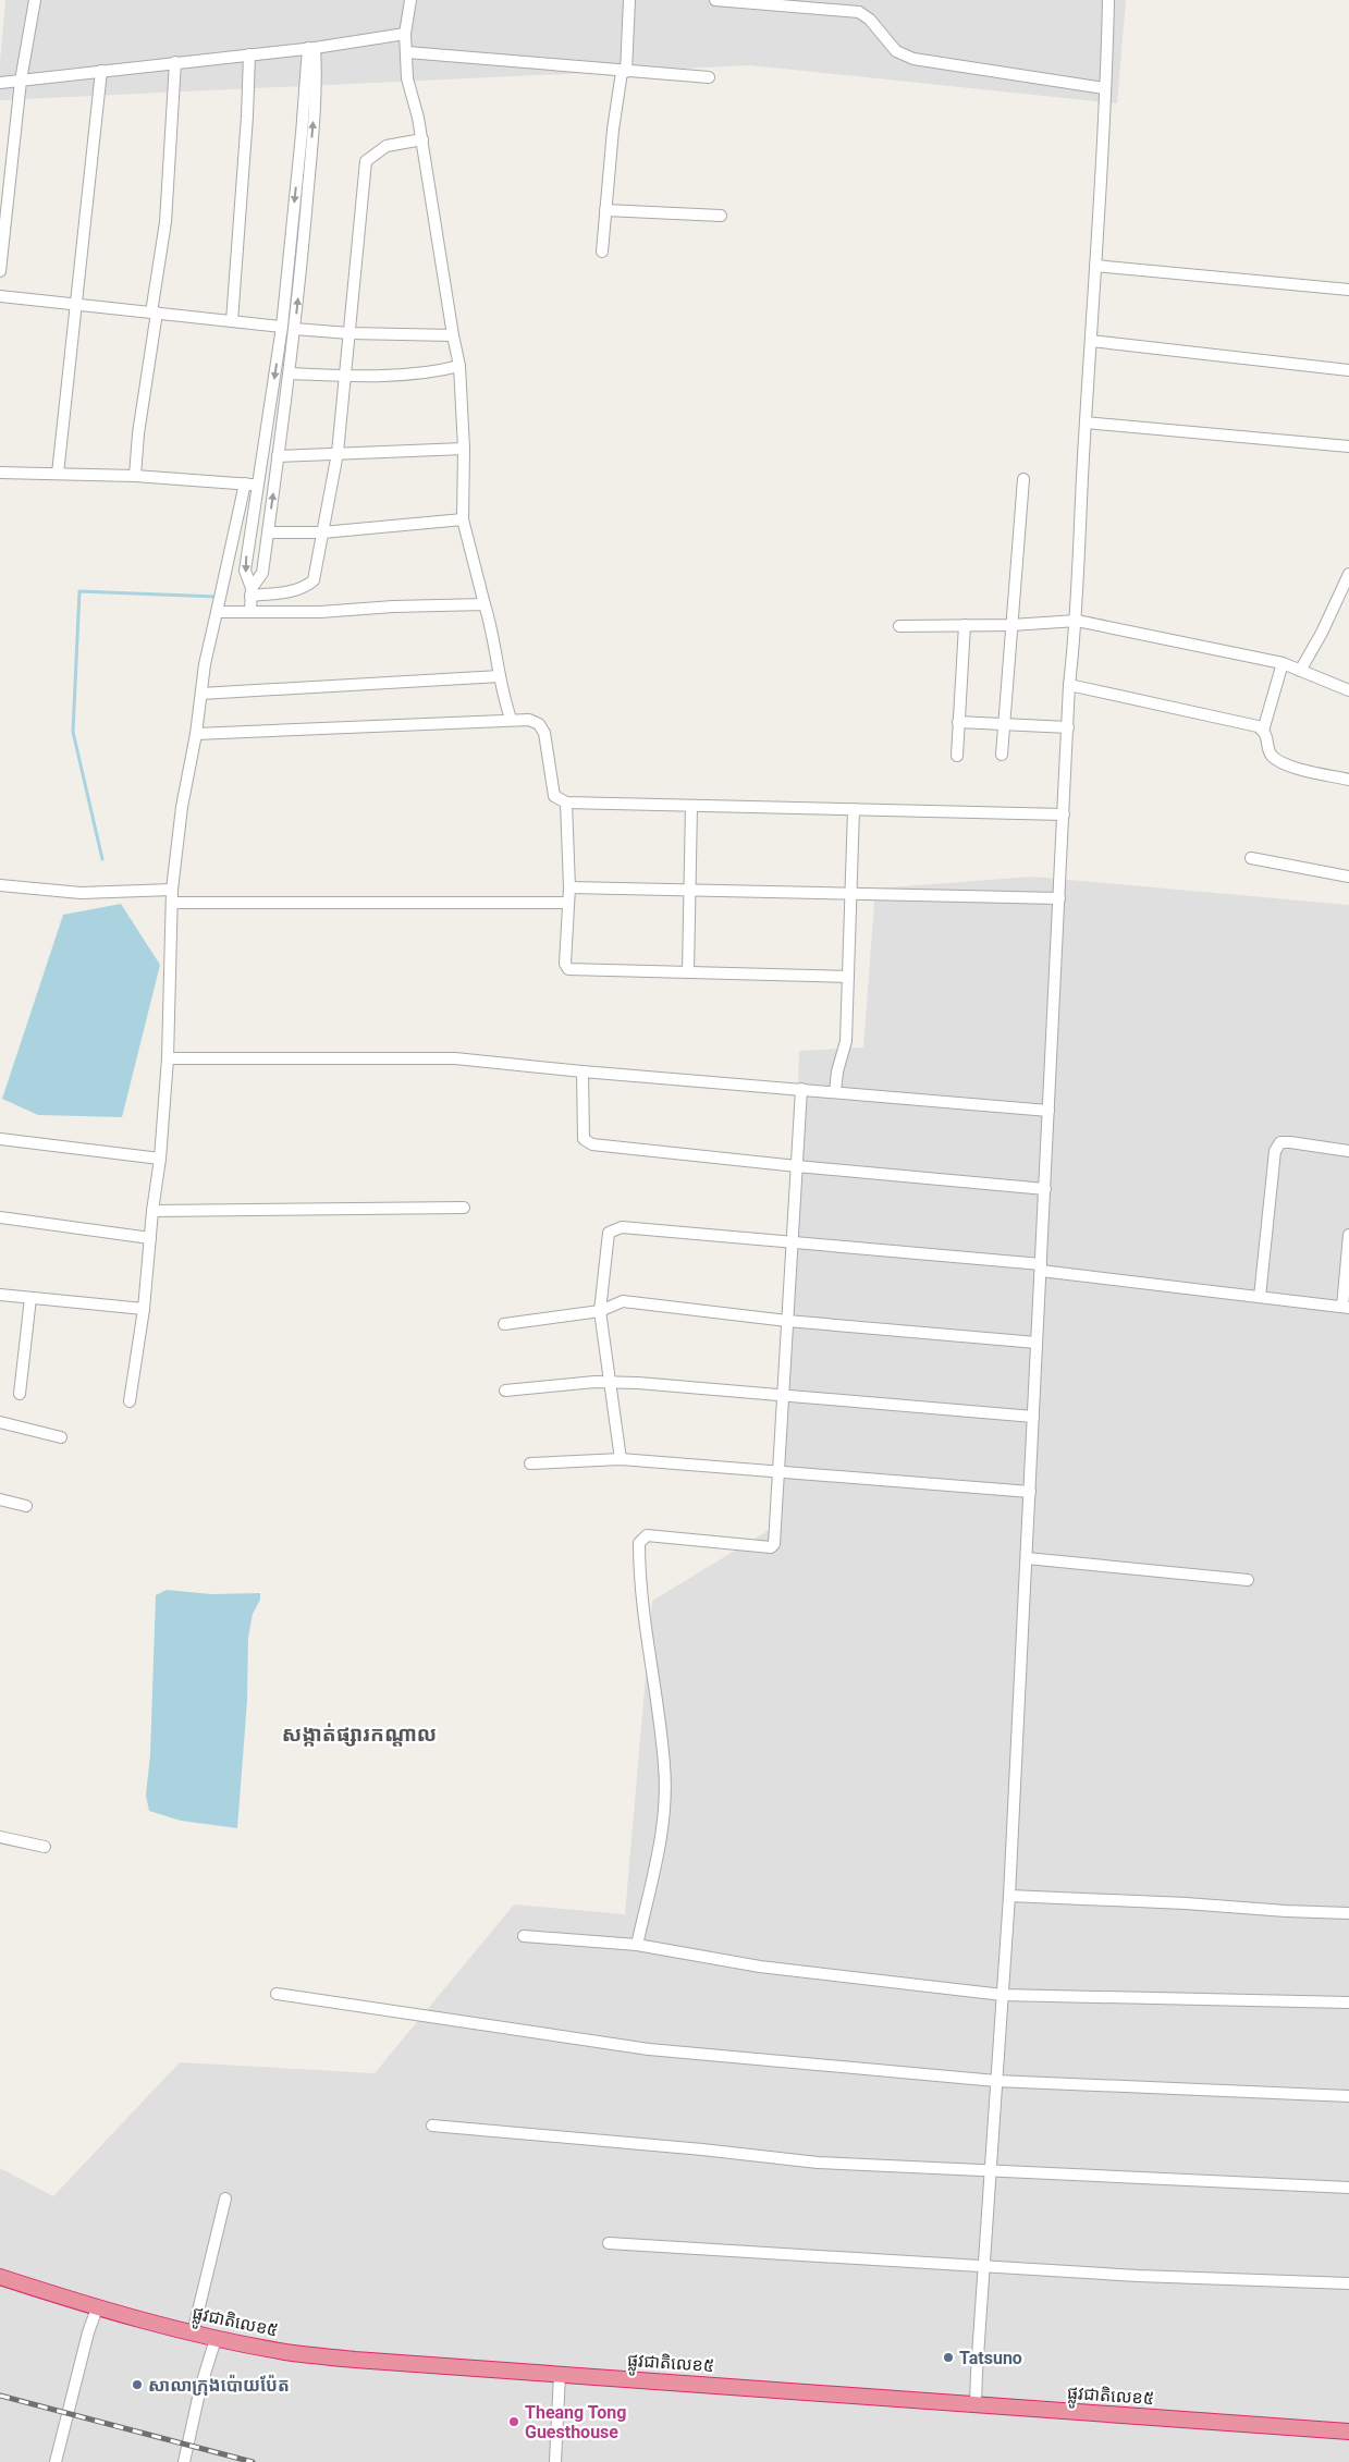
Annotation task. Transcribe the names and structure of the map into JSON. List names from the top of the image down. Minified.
{"streets":{"highway":["ផ្លូវជាតិលេខ៥"]},"districts":["សង្កាត់ផ្សារកណ្ដាល"],"places":["Tatsuno","សាលាក្រុងប៉ោយប៉ែត","Theang Tong Guesthouse"]}
